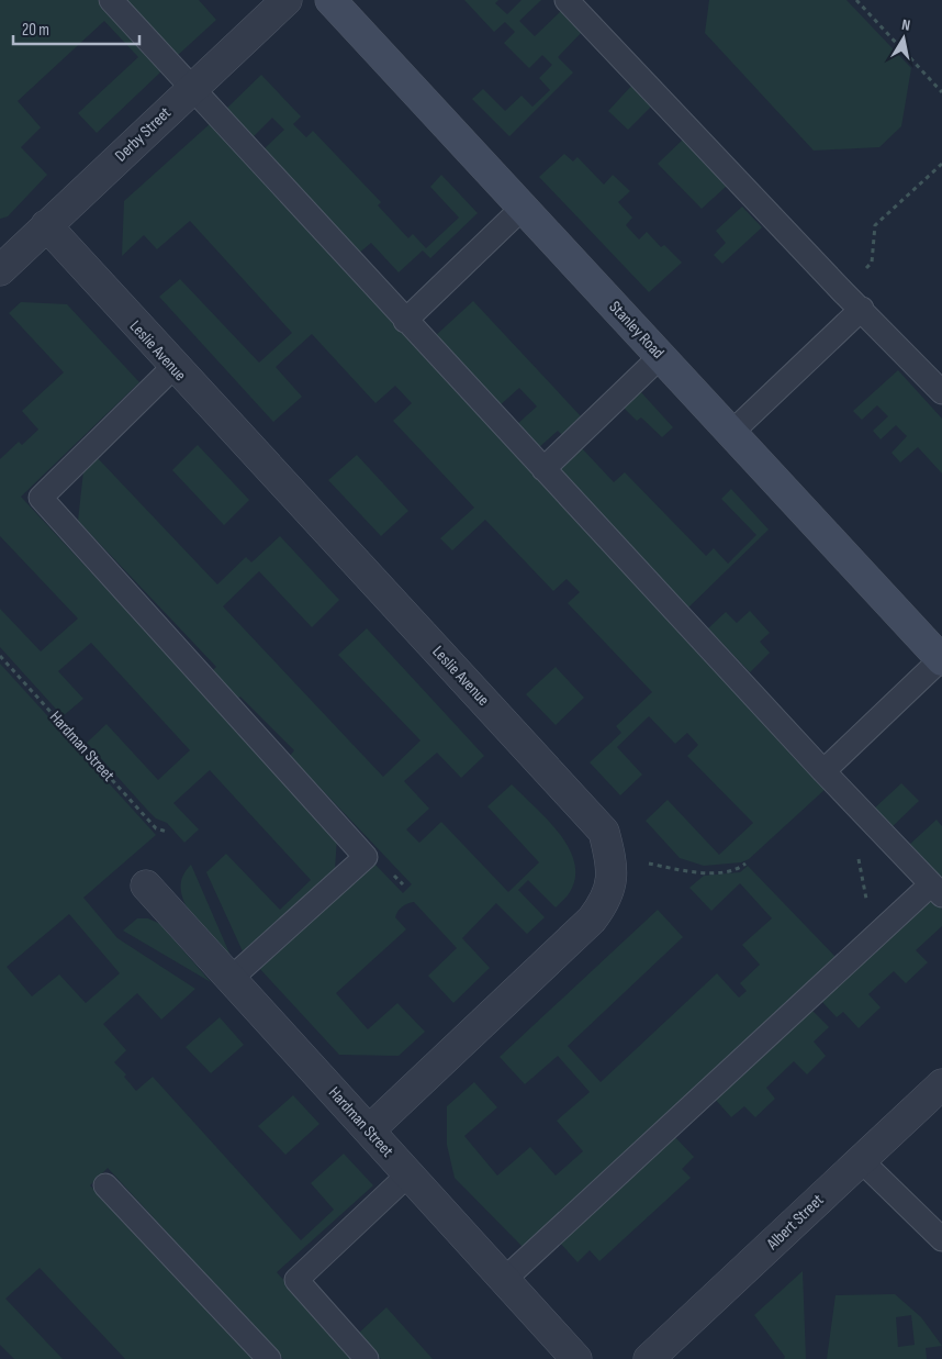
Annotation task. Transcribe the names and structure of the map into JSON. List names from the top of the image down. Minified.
{"streets":{"street":["Derby Street","Stanley Road","Leslie Avenue","Hardman Street","Albert Street"]},"crossings":[["Derby Street","Leslie Avenue"],["Leslie Avenue","Hardman Street"]],"scale_bar":"20 m","north":"top"}
